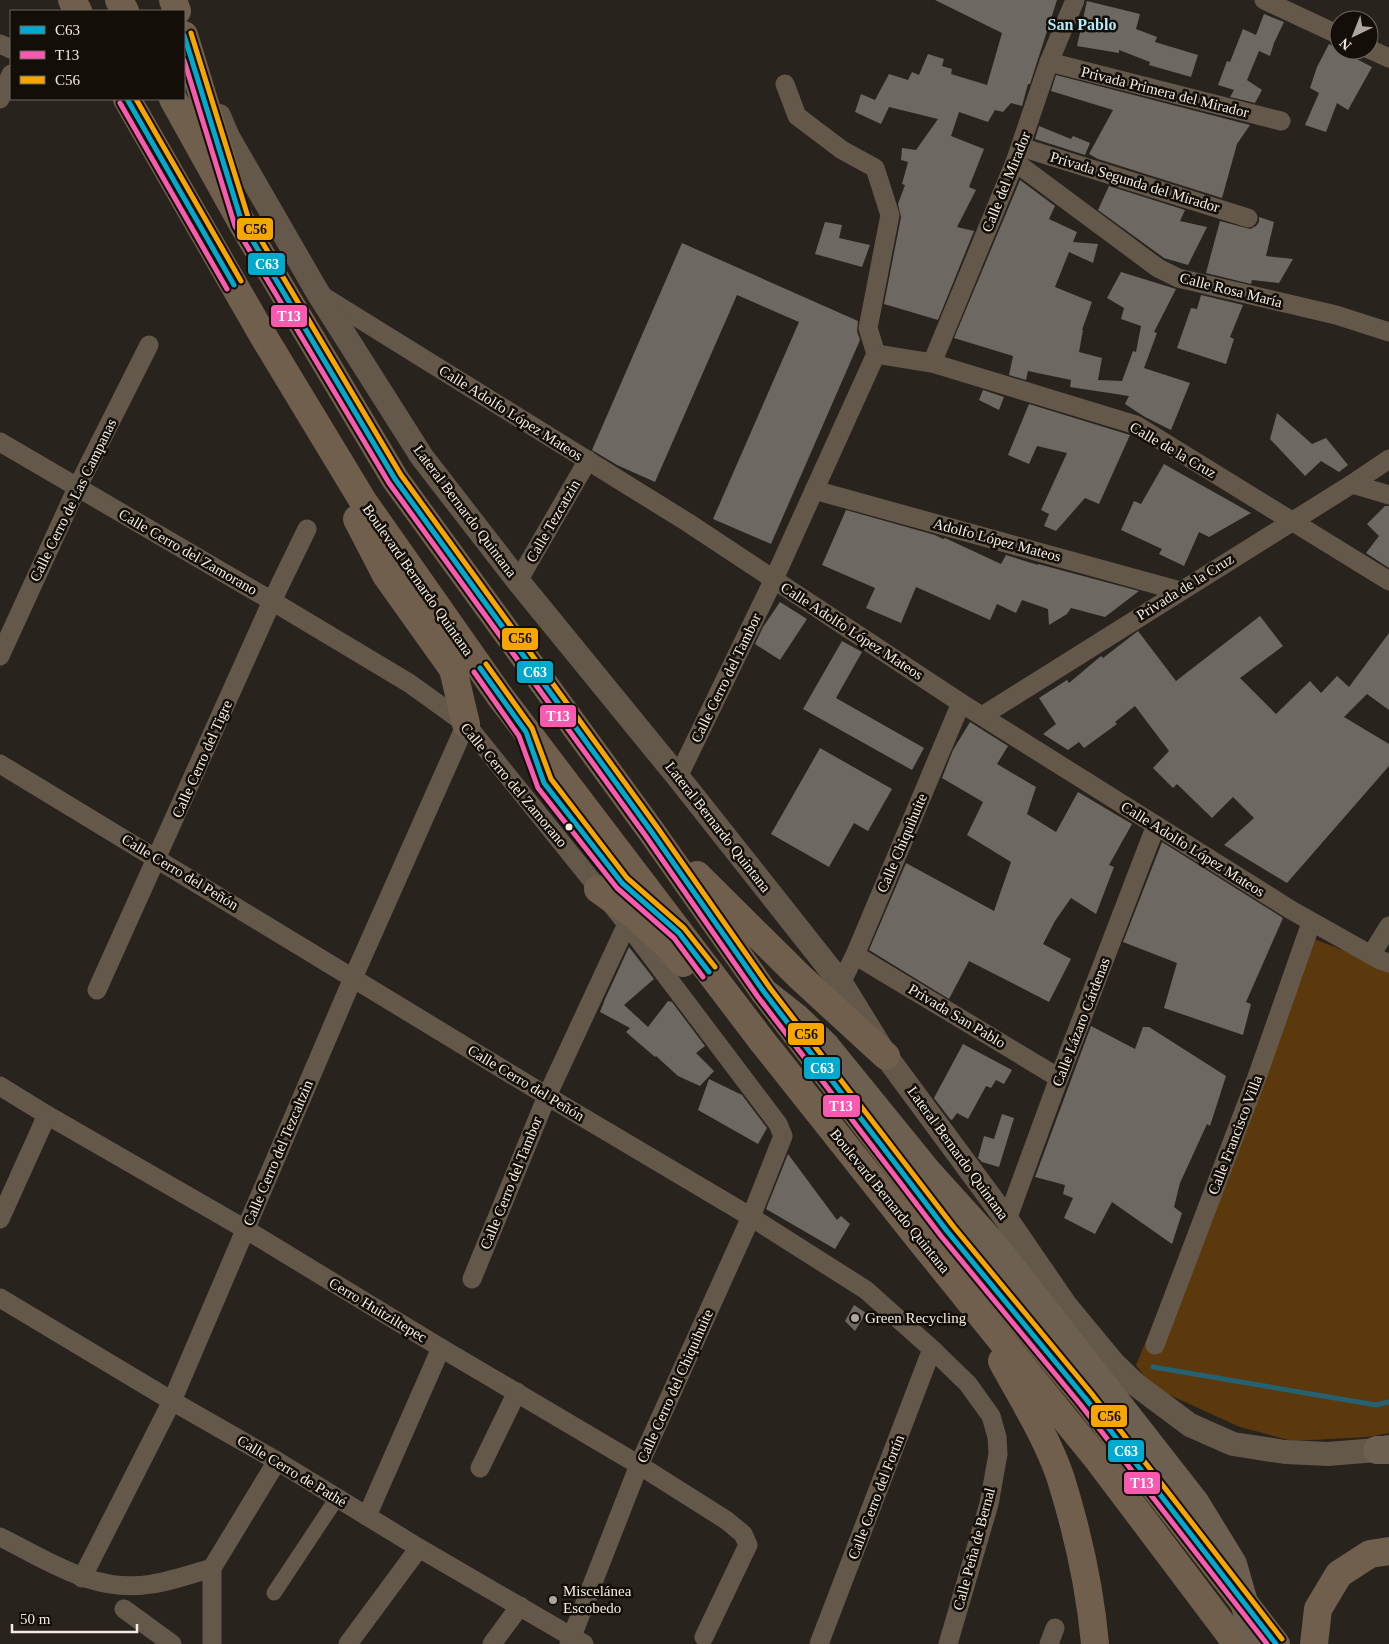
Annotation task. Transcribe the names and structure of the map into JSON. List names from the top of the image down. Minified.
{"streets":{"main road":["Boulevard Bernardo Quintana"],"street":["Privada Primera del Mirador","Calle del Mirador","Privada Segunda del Mirador","Calle Rosa María","Calle Adolfo López Mateos","Calle de la Cruz","Calle Cerro de Las Campanas","Lateral Bernardo Quintana","Calle Tezcatzin","Adolfo López Mateos","Calle Cerro del Zamorano","Privada de la Cruz","Calle Cerro del Tambor","Calle Cerro del Tigre","Calle Chiquihuite","Calle Cerro del Peñón","Privada San Pablo","Calle Lázaro Cárdenas","Calle Francisco Villa","Calle Cerro del Tezcaltzin","Cerro Huitziltepec","Calle Cerro del Chiquihuite","Calle Cerro de Pathé","Calle Cerro del Fortín","Calle Peña de Bernal"]},"crossings":[["Privada Primera del Mirador","Calle del Mirador"],["Calle del Mirador","Privada Segunda del Mirador"],["Calle del Mirador","Calle Rosa María"],["Calle del Mirador","Calle de la Cruz"],["Privada Segunda del Mirador","Calle Rosa María"],["Calle Adolfo López Mateos","Lateral Bernardo Quintana"],["Calle Adolfo López Mateos","Calle Tezcatzin"],["Calle Adolfo López Mateos","Privada de la Cruz"],["Calle Adolfo López Mateos","Calle Cerro del Tambor"],["Calle Adolfo López Mateos","Calle Chiquihuite"],["Calle Adolfo López Mateos","Calle Lázaro Cárdenas"],["Calle Adolfo López Mateos","Calle Francisco Villa"],["Calle de la Cruz","Privada de la Cruz"],["Calle Cerro de Las Campanas","Calle Cerro del Zamorano"],["Lateral Bernardo Quintana","Calle Tezcatzin"],["Lateral Bernardo Quintana","Calle Cerro del Tambor"],["Lateral Bernardo Quintana","Calle Chiquihuite"],["Lateral Bernardo Quintana","Calle Lázaro Cárdenas"],["Adolfo López Mateos","Privada de la Cruz"],["Calle Cerro del Zamorano","Calle Cerro del Tambor"],["Calle Cerro del Zamorano","Calle Cerro del Tigre"],["Calle Cerro del Zamorano","Calle Cerro del Tezcaltzin"],["Calle Cerro del Zamorano","Calle Cerro del Chiquihuite"],["Calle Cerro del Tambor","Calle Cerro del Peñón"],["Calle Cerro del Tigre","Calle Cerro del Peñón"],["Calle Chiquihuite","Privada San Pablo"],["Calle Cerro del Peñón","Calle Cerro del Tezcaltzin"],["Calle Cerro del Peñón","Calle Cerro del Chiquihuite"],["Calle Cerro del Peñón","Calle Cerro del Fortín"],["Calle Cerro del Peñón","Calle Peña de Bernal"],["Privada San Pablo","Calle Lázaro Cárdenas"],["Calle Cerro del Tezcaltzin","Cerro Huitziltepec"],["Calle Cerro del Tezcaltzin","Calle Cerro de Pathé"],["Cerro Huitziltepec","Calle Cerro del Chiquihuite"],["Calle Cerro del Chiquihuite","Calle Cerro de Pathé"]],"districts":["San Pablo"],"places":["Green Recycling","Miscelánea Escobedo"],"lines":["transit line C56","transit line C63","transit line T13"],"legend":["C63","T13","C56"],"scale_bar":"50 m","north":"bottom left"}
